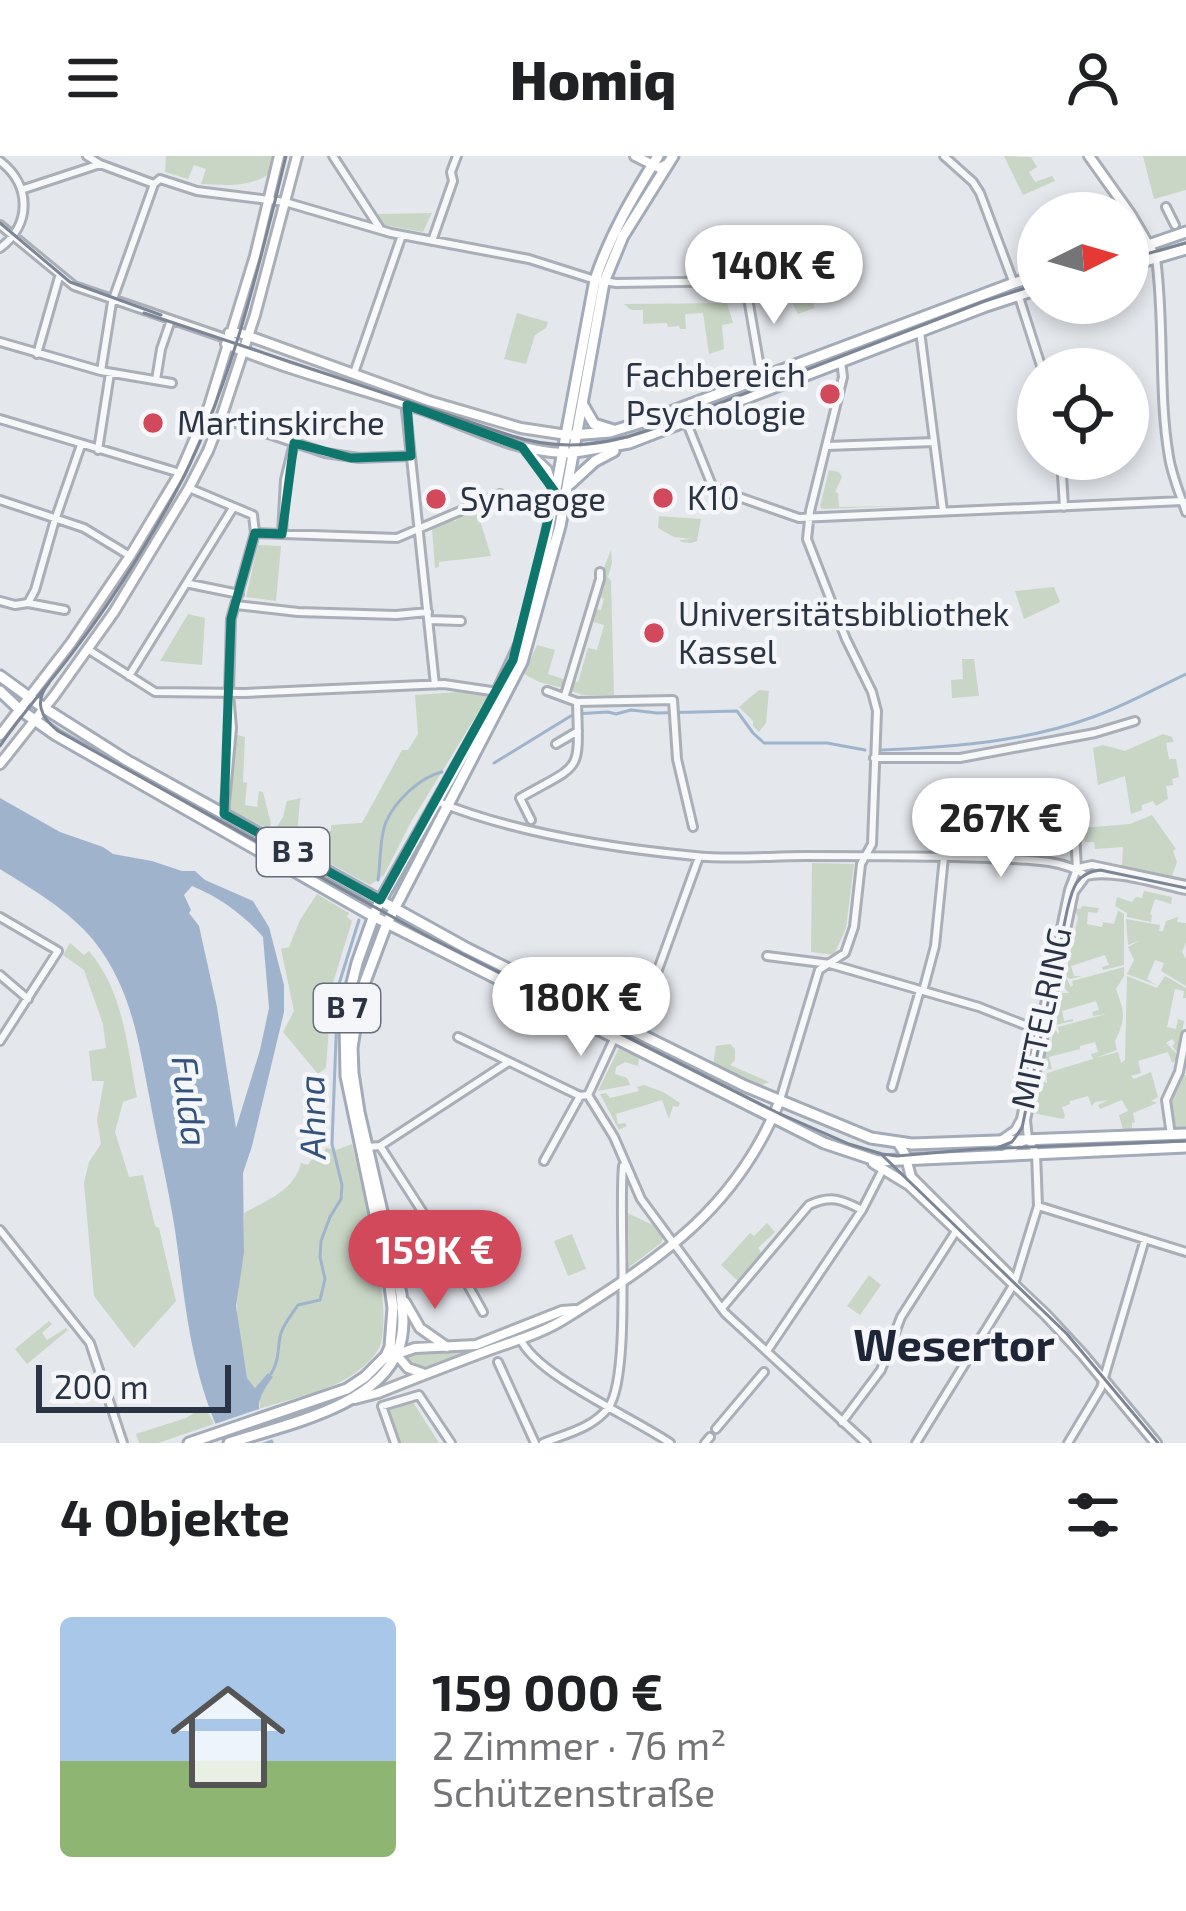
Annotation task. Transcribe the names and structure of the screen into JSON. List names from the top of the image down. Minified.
{"streets":{"main road":["B 3","B 7"],"street":["MITTELRING"]},"crossings":[["B 3","B 7"],["B 3","MITTELRING"]],"districts":["Wesertor"],"water":["Fulda","Ahna"],"places":["Fachbereich Psychologie","Martinskirche","K10","Synagoge","Universitätsbibliothek Kassel"],"scale_bar":"200 m","north":"right","page":{"header":"Homiq","price":["140K €","267K €","180K €","159K €"],"scale":"200 m","heading":"4 Objekte","list":[{"name":"159 000 €","note":"2 Zimmer · 76 m² · Schützenstraße"}]}}
